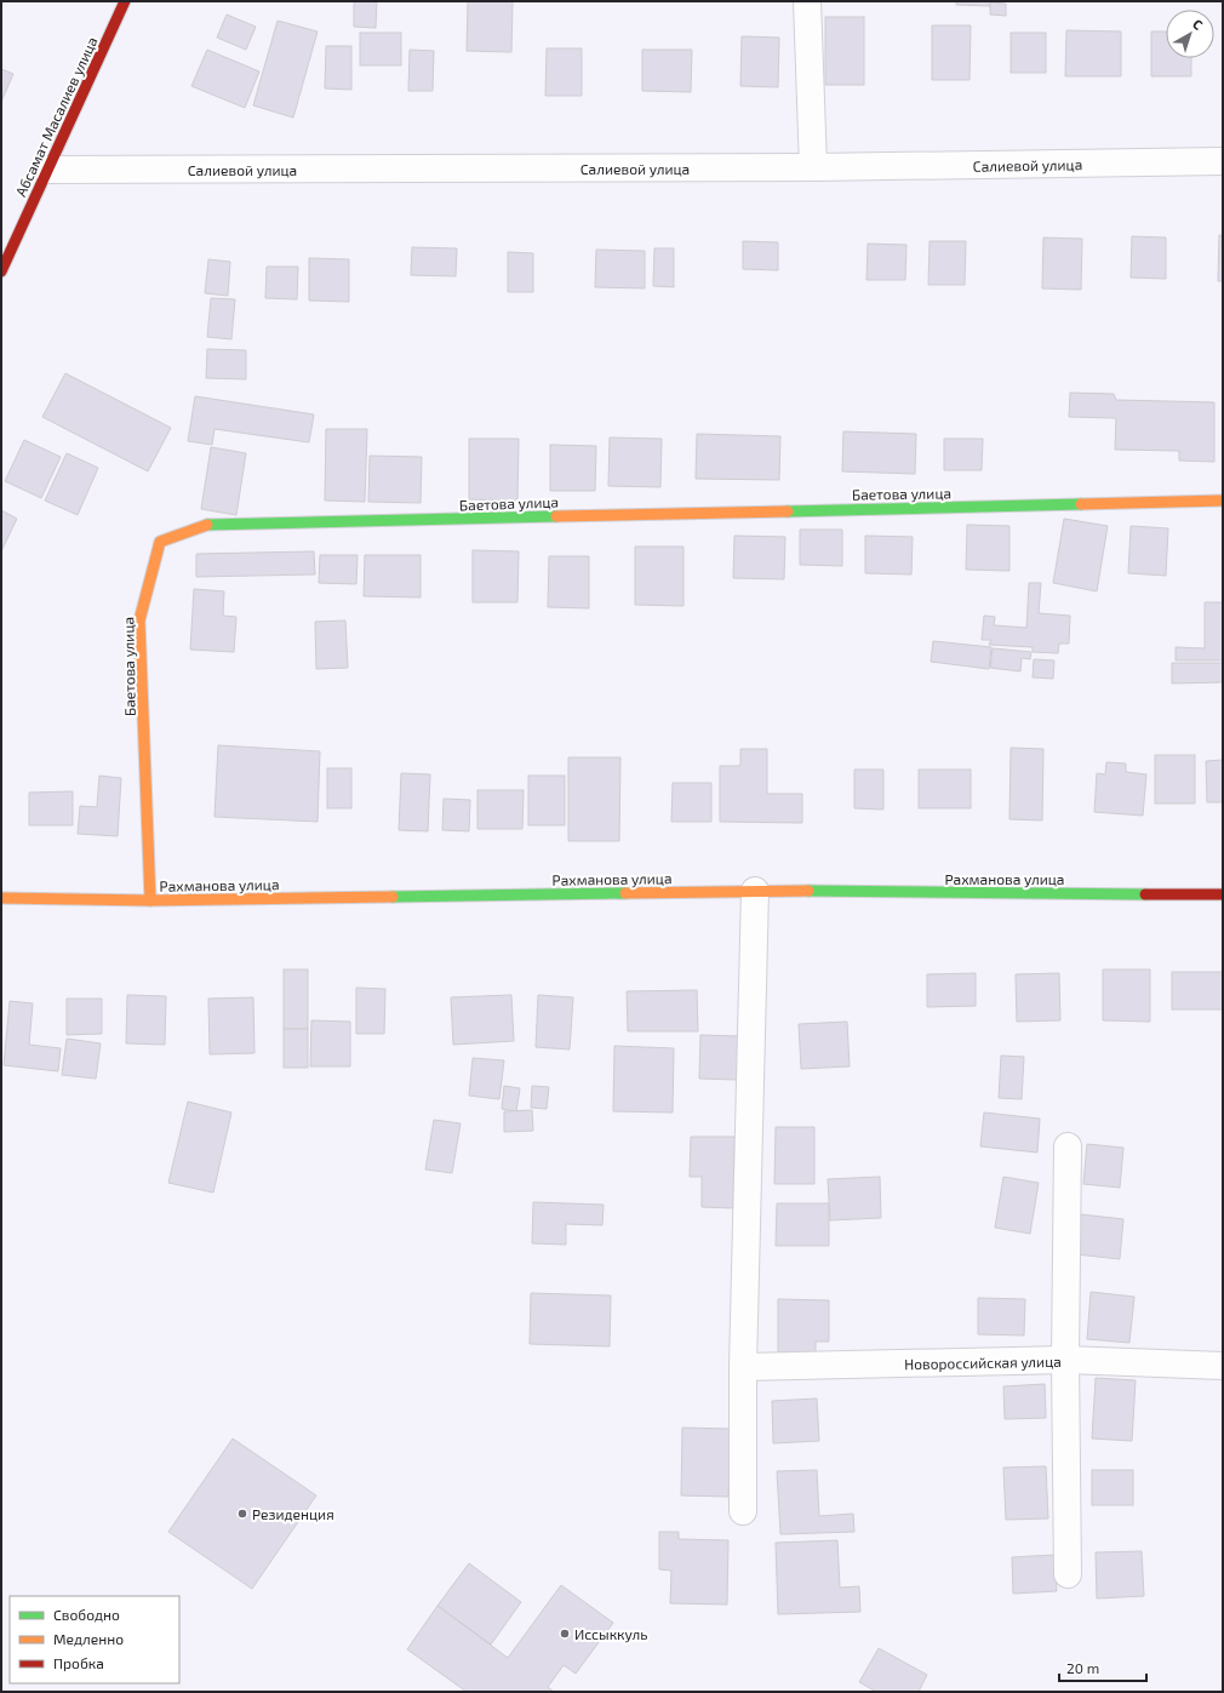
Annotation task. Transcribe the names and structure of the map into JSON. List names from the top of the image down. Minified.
{"streets":{"street":["Абсамат Масалиев улица","Салиевой улица","Баетова улица","Рахманова улица","Новороссийская улица"]},"crossings":[["Абсамат Масалиев улица","Салиевой улица"],["Баетова улица","Рахманова улица"]],"places":["Резиденция","Иссыккуль"],"legend":["Свободно","Медленно","Пробка"],"scale_bar":"20 m","north":"top right"}
